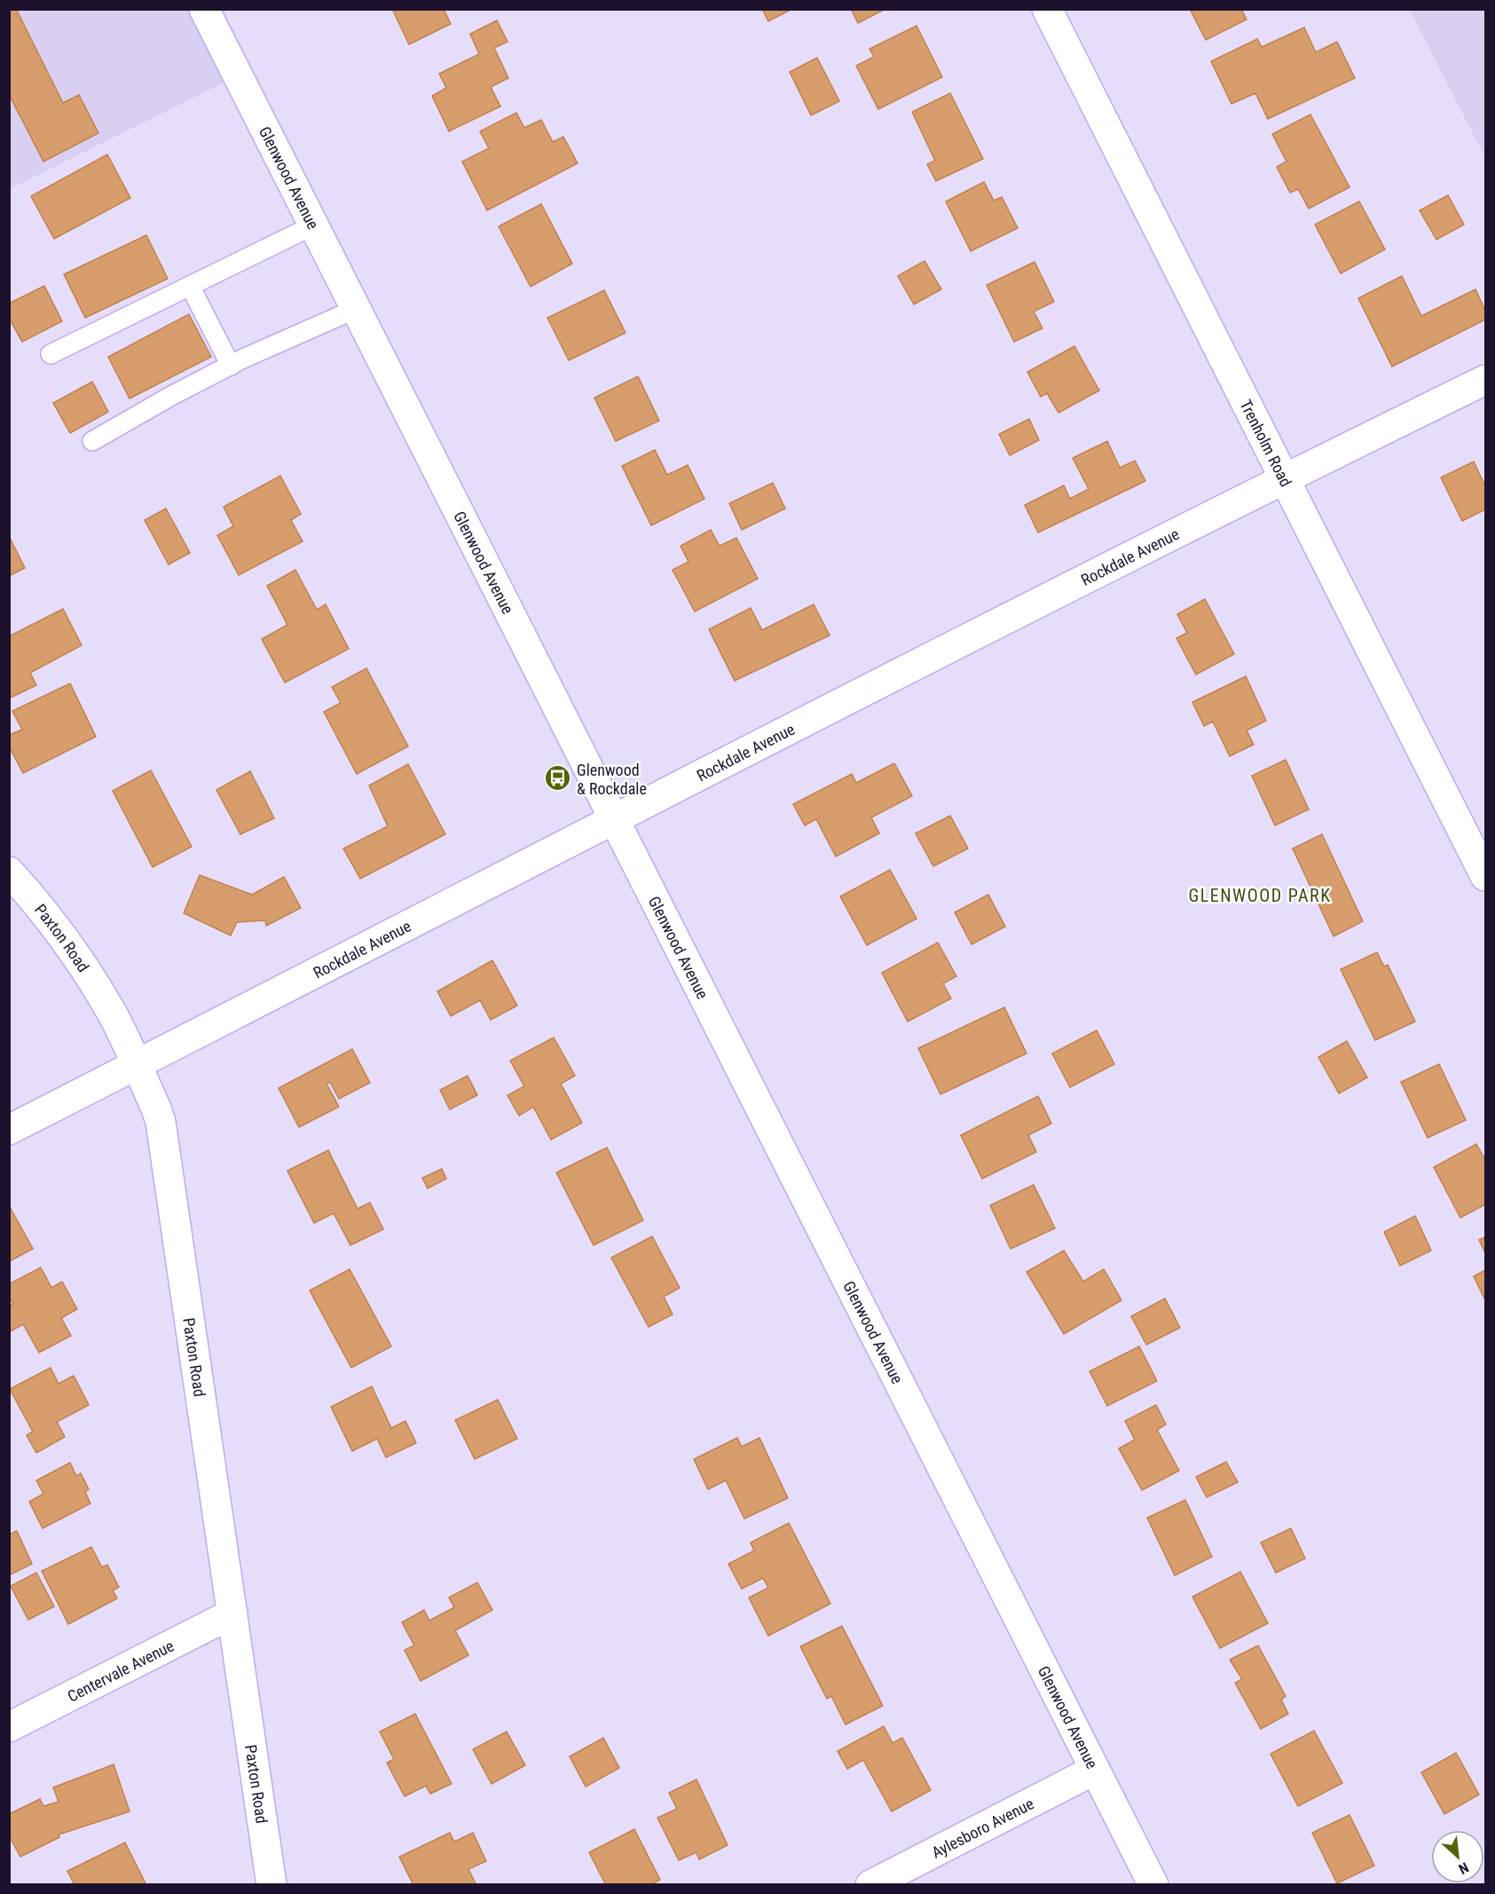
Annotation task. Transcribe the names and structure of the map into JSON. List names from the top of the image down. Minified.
{"streets":{"street":["Glenwood Avenue","Trenholm Road","Rockdale Avenue","Paxton Road","Centervale Avenue","Aylesboro Avenue"]},"crossings":[["Glenwood Avenue","Rockdale Avenue"],["Glenwood Avenue","Aylesboro Avenue"],["Trenholm Road","Rockdale Avenue"],["Rockdale Avenue","Paxton Road"],["Paxton Road","Centervale Avenue"]],"districts":["GLENWOOD PARK"],"places":{"bus stop":["Glenwood & Rockdale"]},"north":"bottom right"}
